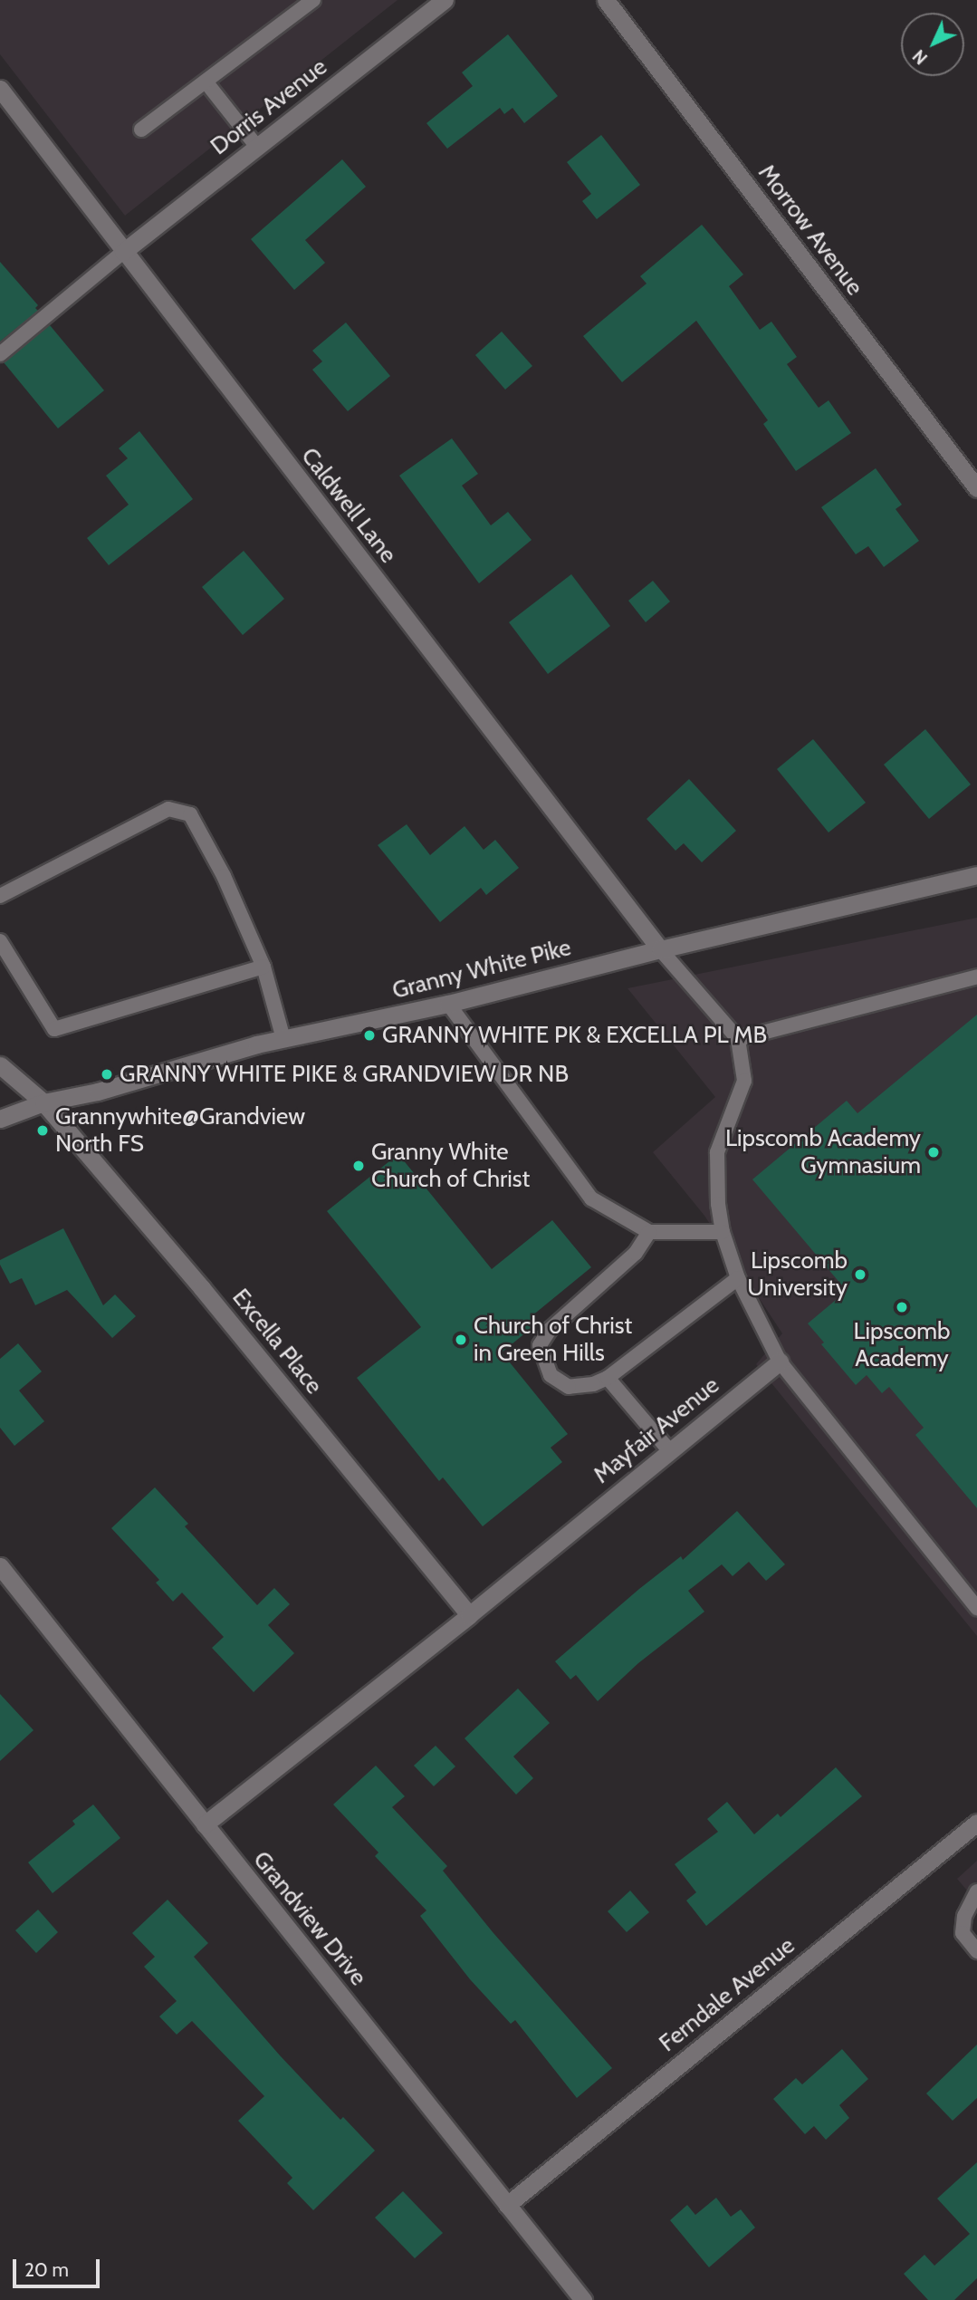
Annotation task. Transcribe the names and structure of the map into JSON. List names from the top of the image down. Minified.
{"streets":{"street":["Dorris Avenue","Morrow Avenue","Caldwell Lane","Granny White Pike","Excella Place","Mayfair Avenue","Grandview Drive","Ferndale Avenue"]},"crossings":[["Dorris Avenue","Caldwell Lane"],["Caldwell Lane","Granny White Pike"],["Granny White Pike","Excella Place"],["Excella Place","Mayfair Avenue"],["Mayfair Avenue","Grandview Drive"],["Grandview Drive","Ferndale Avenue"]],"places":["GRANNY WHITE PK & EXCELLA PL MB","GRANNY WHITE PIKE & GRANDVIEW DR NB","Grannywhite@Grandview North FS","Lipscomb Academy Gymnasium","Granny White Church of Christ","Lipscomb University","Lipscomb Academy","Church of Christ in Green Hills"],"scale_bar":"20 m","north":"bottom left"}
